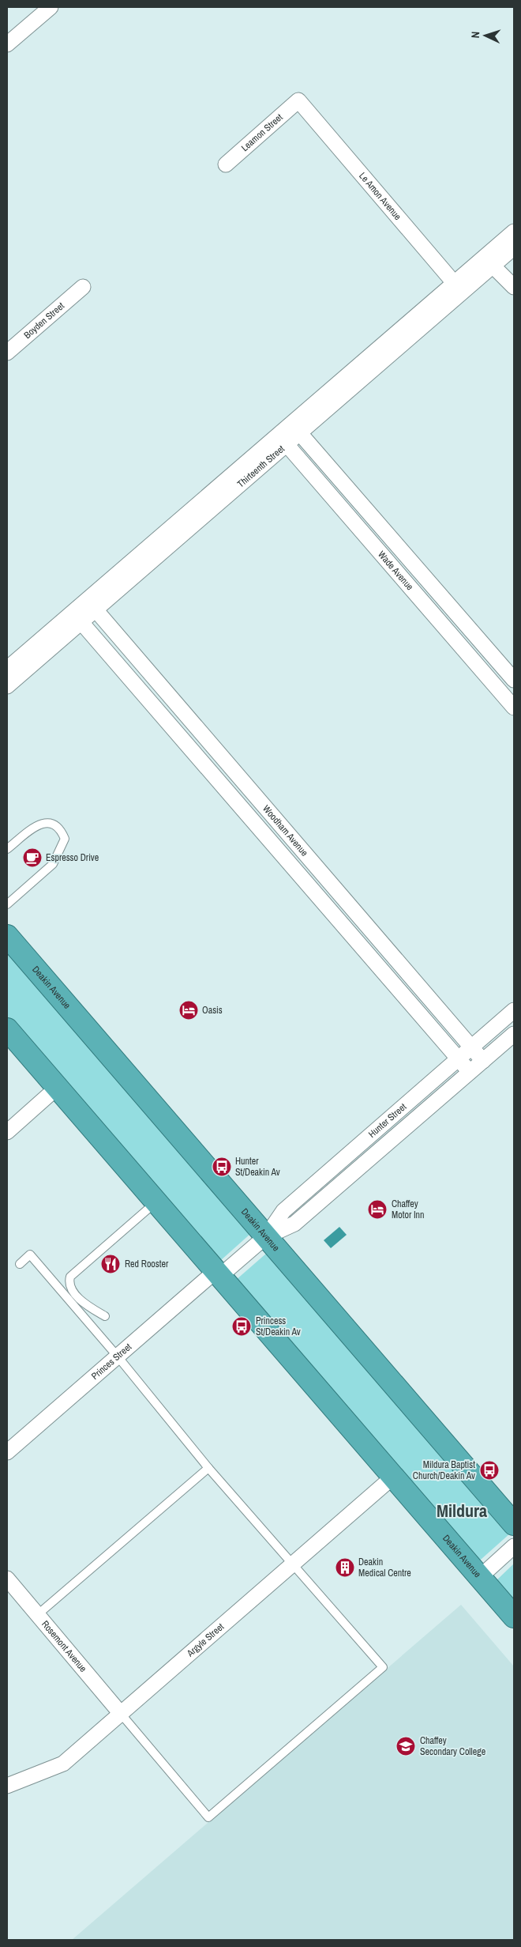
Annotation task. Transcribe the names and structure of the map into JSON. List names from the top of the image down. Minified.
{"streets":{"highway":["Deakin Avenue"],"street":["Leamon Street","Le Amon Avenue","Boyden Street","Thirteenth Street","Wade Avenue","Woodham Avenue","Hunter Street","Princes Street","Argyle Street","Rosemont Avenue"]},"crossings":[["Leamon Street","Le Amon Avenue"],["Le Amon Avenue","Thirteenth Street"],["Thirteenth Street","Wade Avenue"],["Thirteenth Street","Woodham Avenue"],["Woodham Avenue","Hunter Street"],["Deakin Avenue","Hunter Street"],["Deakin Avenue","Princes Street"],["Deakin Avenue","Argyle Street"],["Hunter Street","Princes Street"],["Argyle Street","Rosemont Avenue"]],"districts":["Mildura"],"places":{"cafe":["Espresso Drive"],"hotel":["Oasis","Chaffey Motor Inn"],"bus stop":["Hunter St/Deakin Av","Princess St/Deakin Av","Mildura Baptist Church/Deakin Av"],"restaurant":["Red Rooster"],"building":["Deakin Medical Centre"],"school or university":["Chaffey Secondary College"]},"north":"left"}
